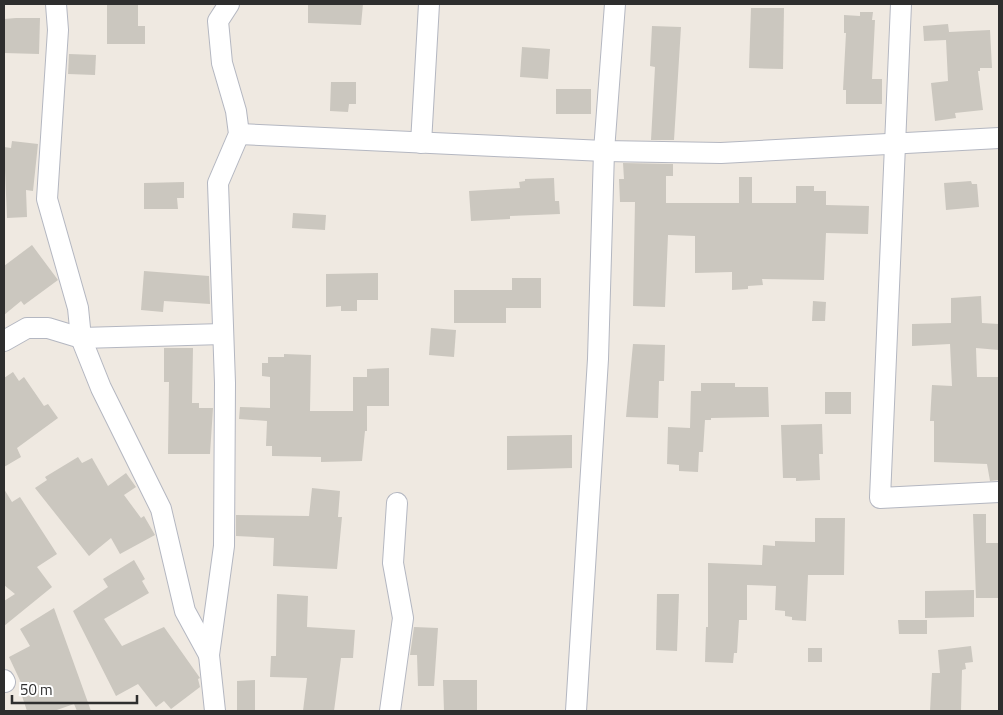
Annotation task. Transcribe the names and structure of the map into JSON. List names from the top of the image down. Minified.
{"scale_bar":"50 m"}
